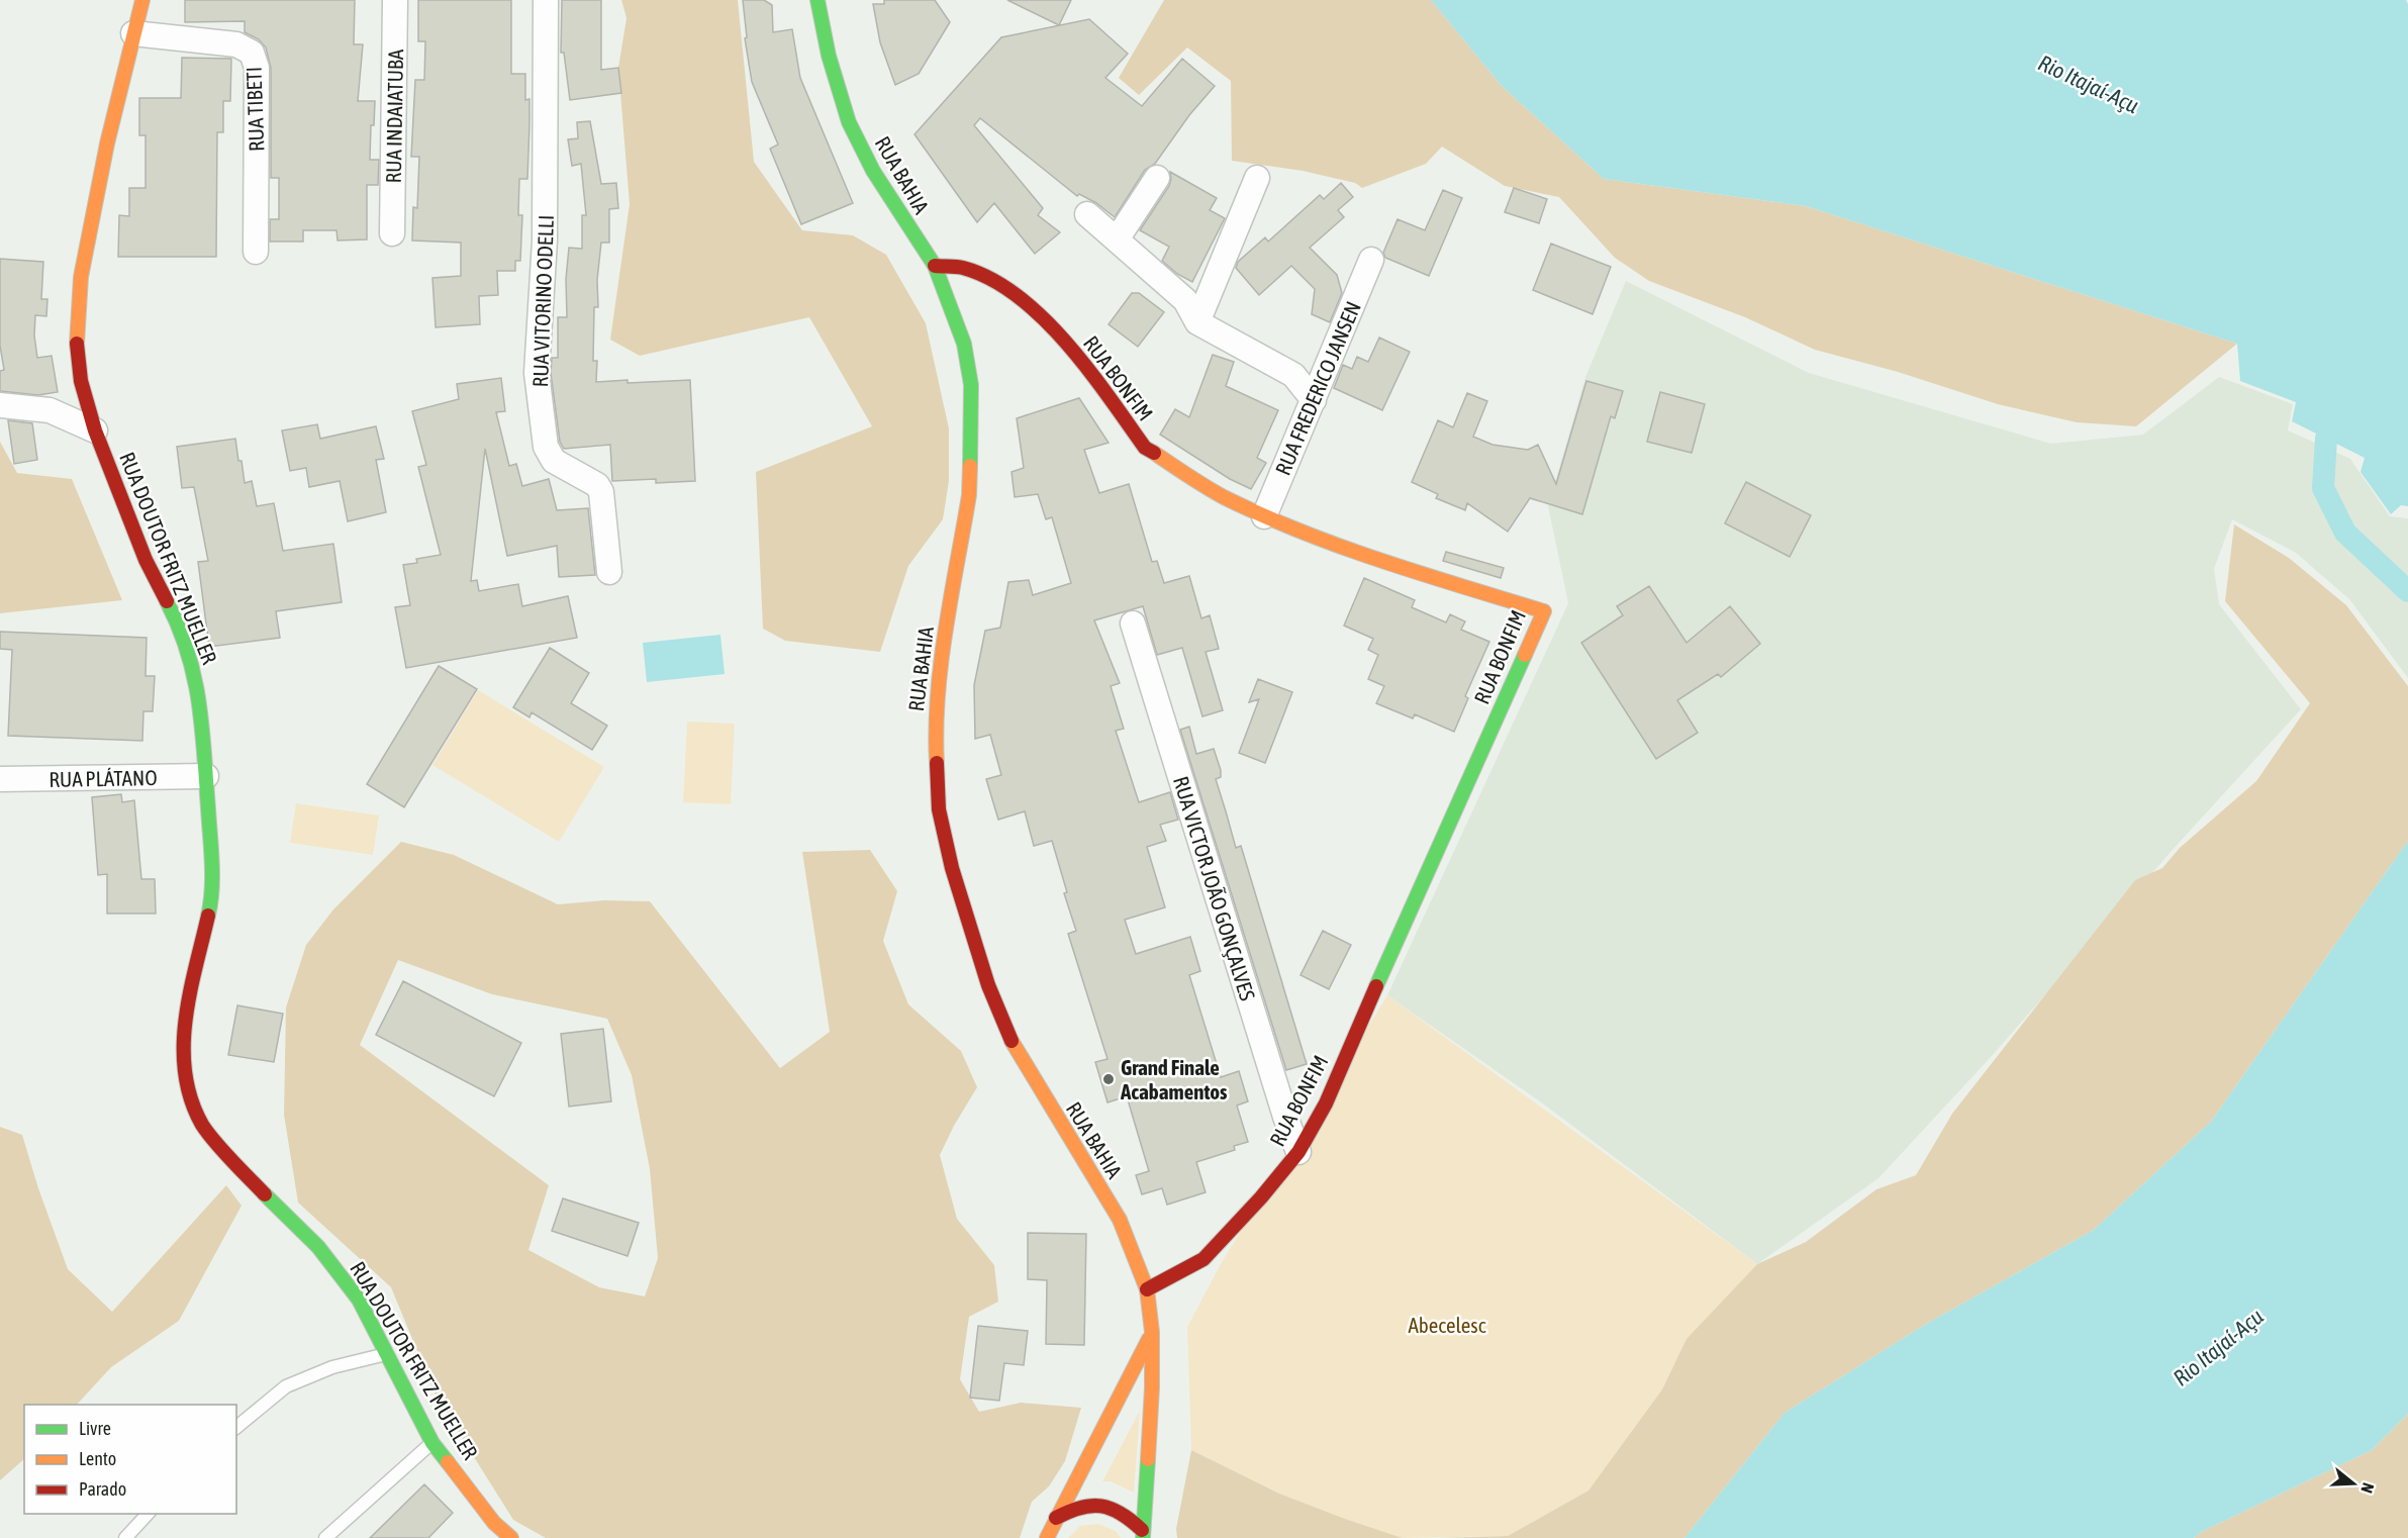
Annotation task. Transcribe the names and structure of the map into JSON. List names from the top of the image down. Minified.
{"streets":{"street":["RUA TIBETI","RUA INDAIATUBA","RUA BAHIA","RUA VITORINO ODELLI","RUA BONFIM","RUA FREDERICO JANSEN","RUA DOUTOR FRITZ MUELLER","RUA PLÁTANO","RUA VICTOR JOÃO GONÇALVES"]},"crossings":[["RUA TIBETI","RUA DOUTOR FRITZ MUELLER"],["RUA BAHIA","RUA BONFIM"],["RUA BONFIM","RUA FREDERICO JANSEN"],["RUA BONFIM","RUA VICTOR JOÃO GONÇALVES"],["RUA DOUTOR FRITZ MUELLER","RUA PLÁTANO"]],"water":["Rio Itajaí-Açu"],"parks":["Abecelesc"],"places":["Grand Finale Acabamentos"],"legend":["Livre","Lento","Parado"],"north":"right"}
